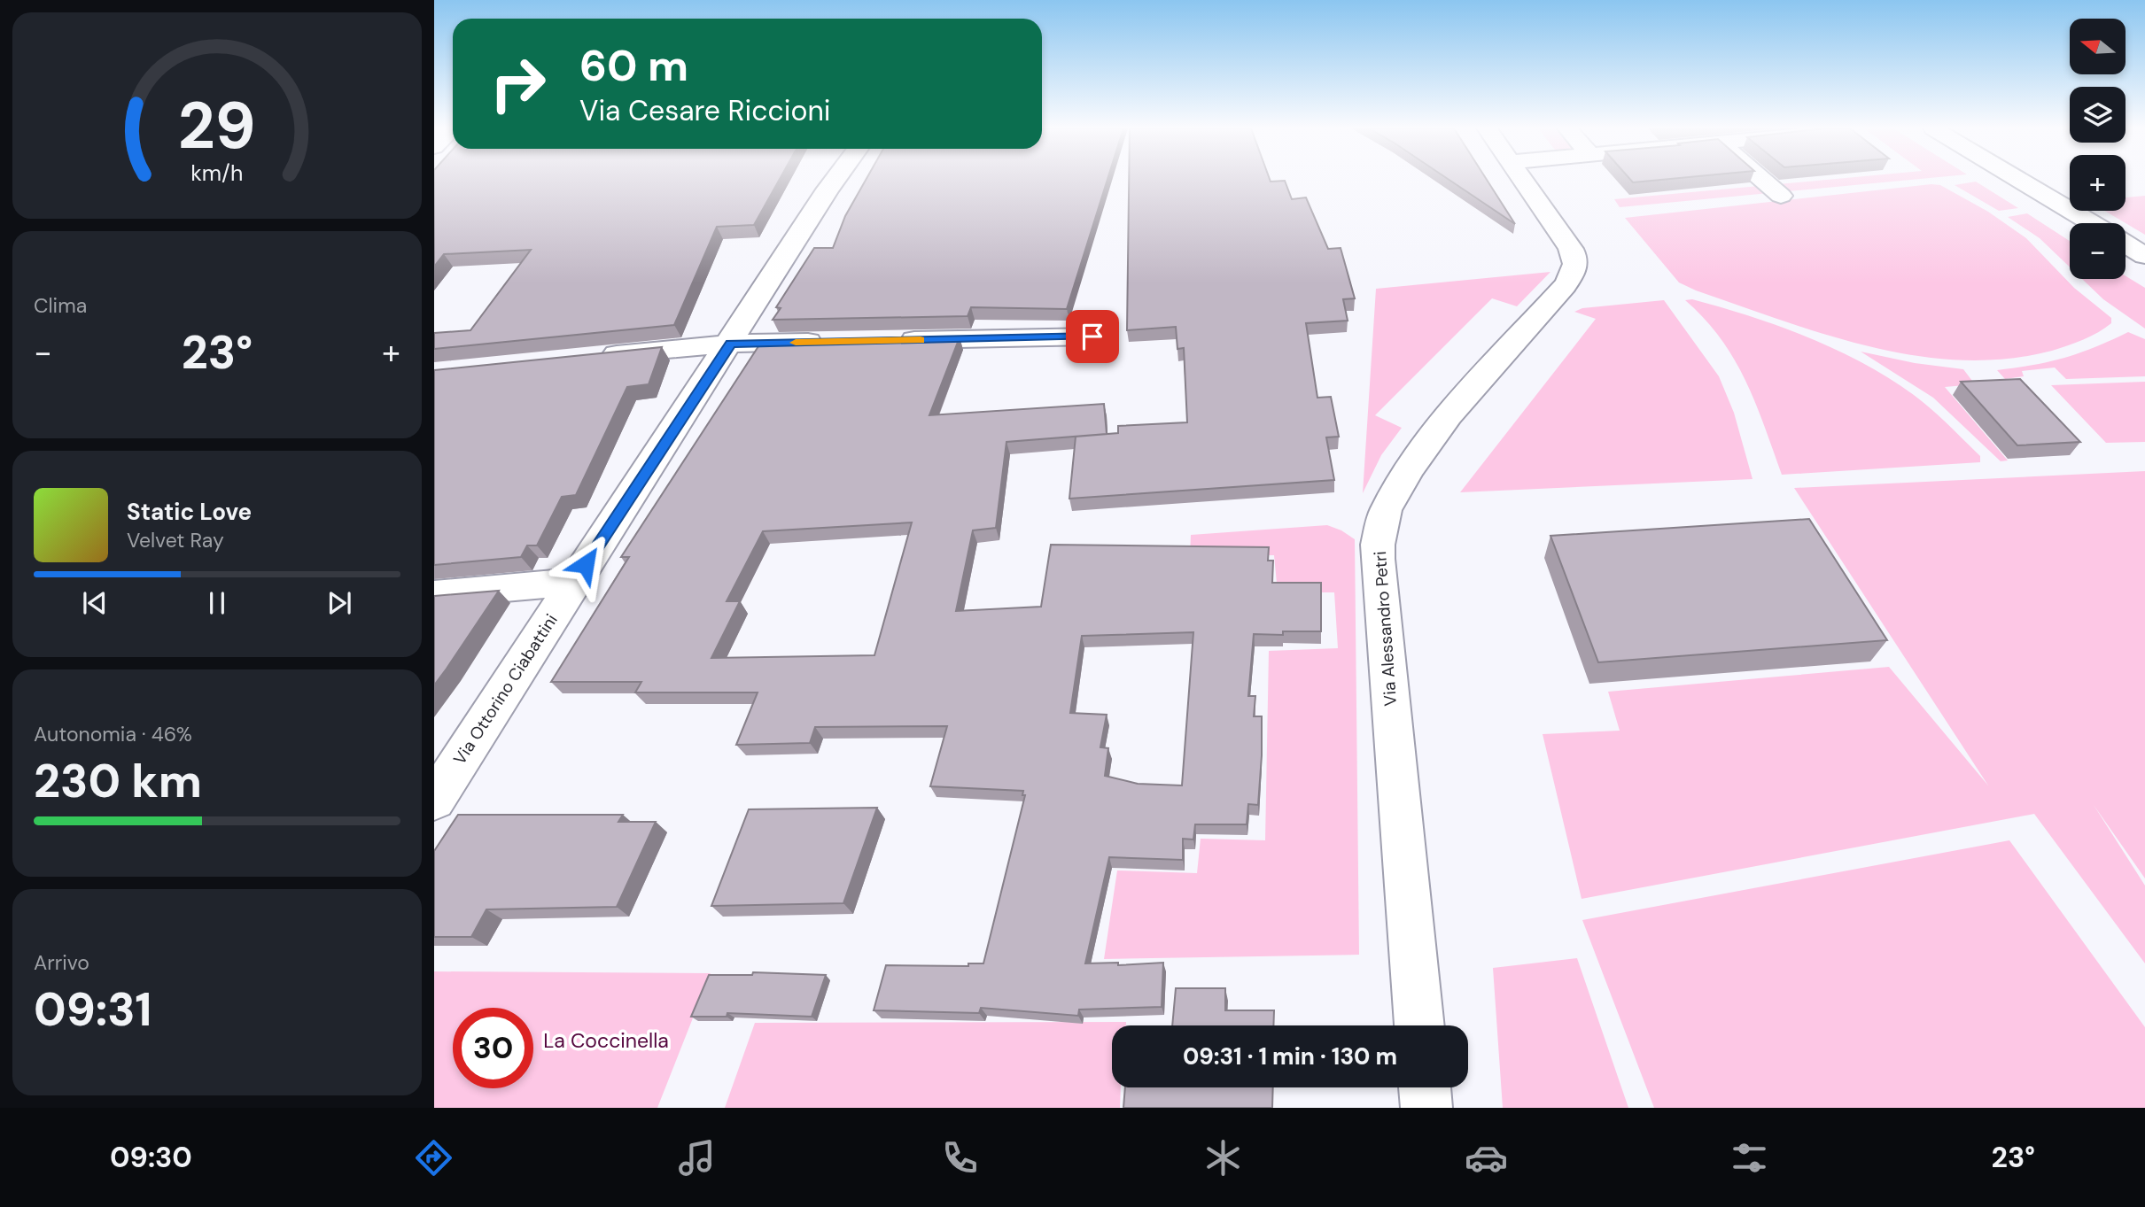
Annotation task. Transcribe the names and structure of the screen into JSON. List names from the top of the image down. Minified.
{"streets":{"street":["Via Alessandro Petri","Via Ottorino Ciabattini"]},"parks":["La Coccinella"],"north":"left","page":{"map_buttons":["+","−"],"turn":["60 m","Via Cesare Riccioni"],"tile":["Clima",["Autonomia · 46%","230 km"],["Arrivo","09:31"]],"heat":["−","23°","+"],"song":["Static Love","Velvet Ray"],"limit":"30","trip":"09:31 · 1 min · 130 m","tabs":["09:30","23°"],"gauge":["29","km/h"]}}
